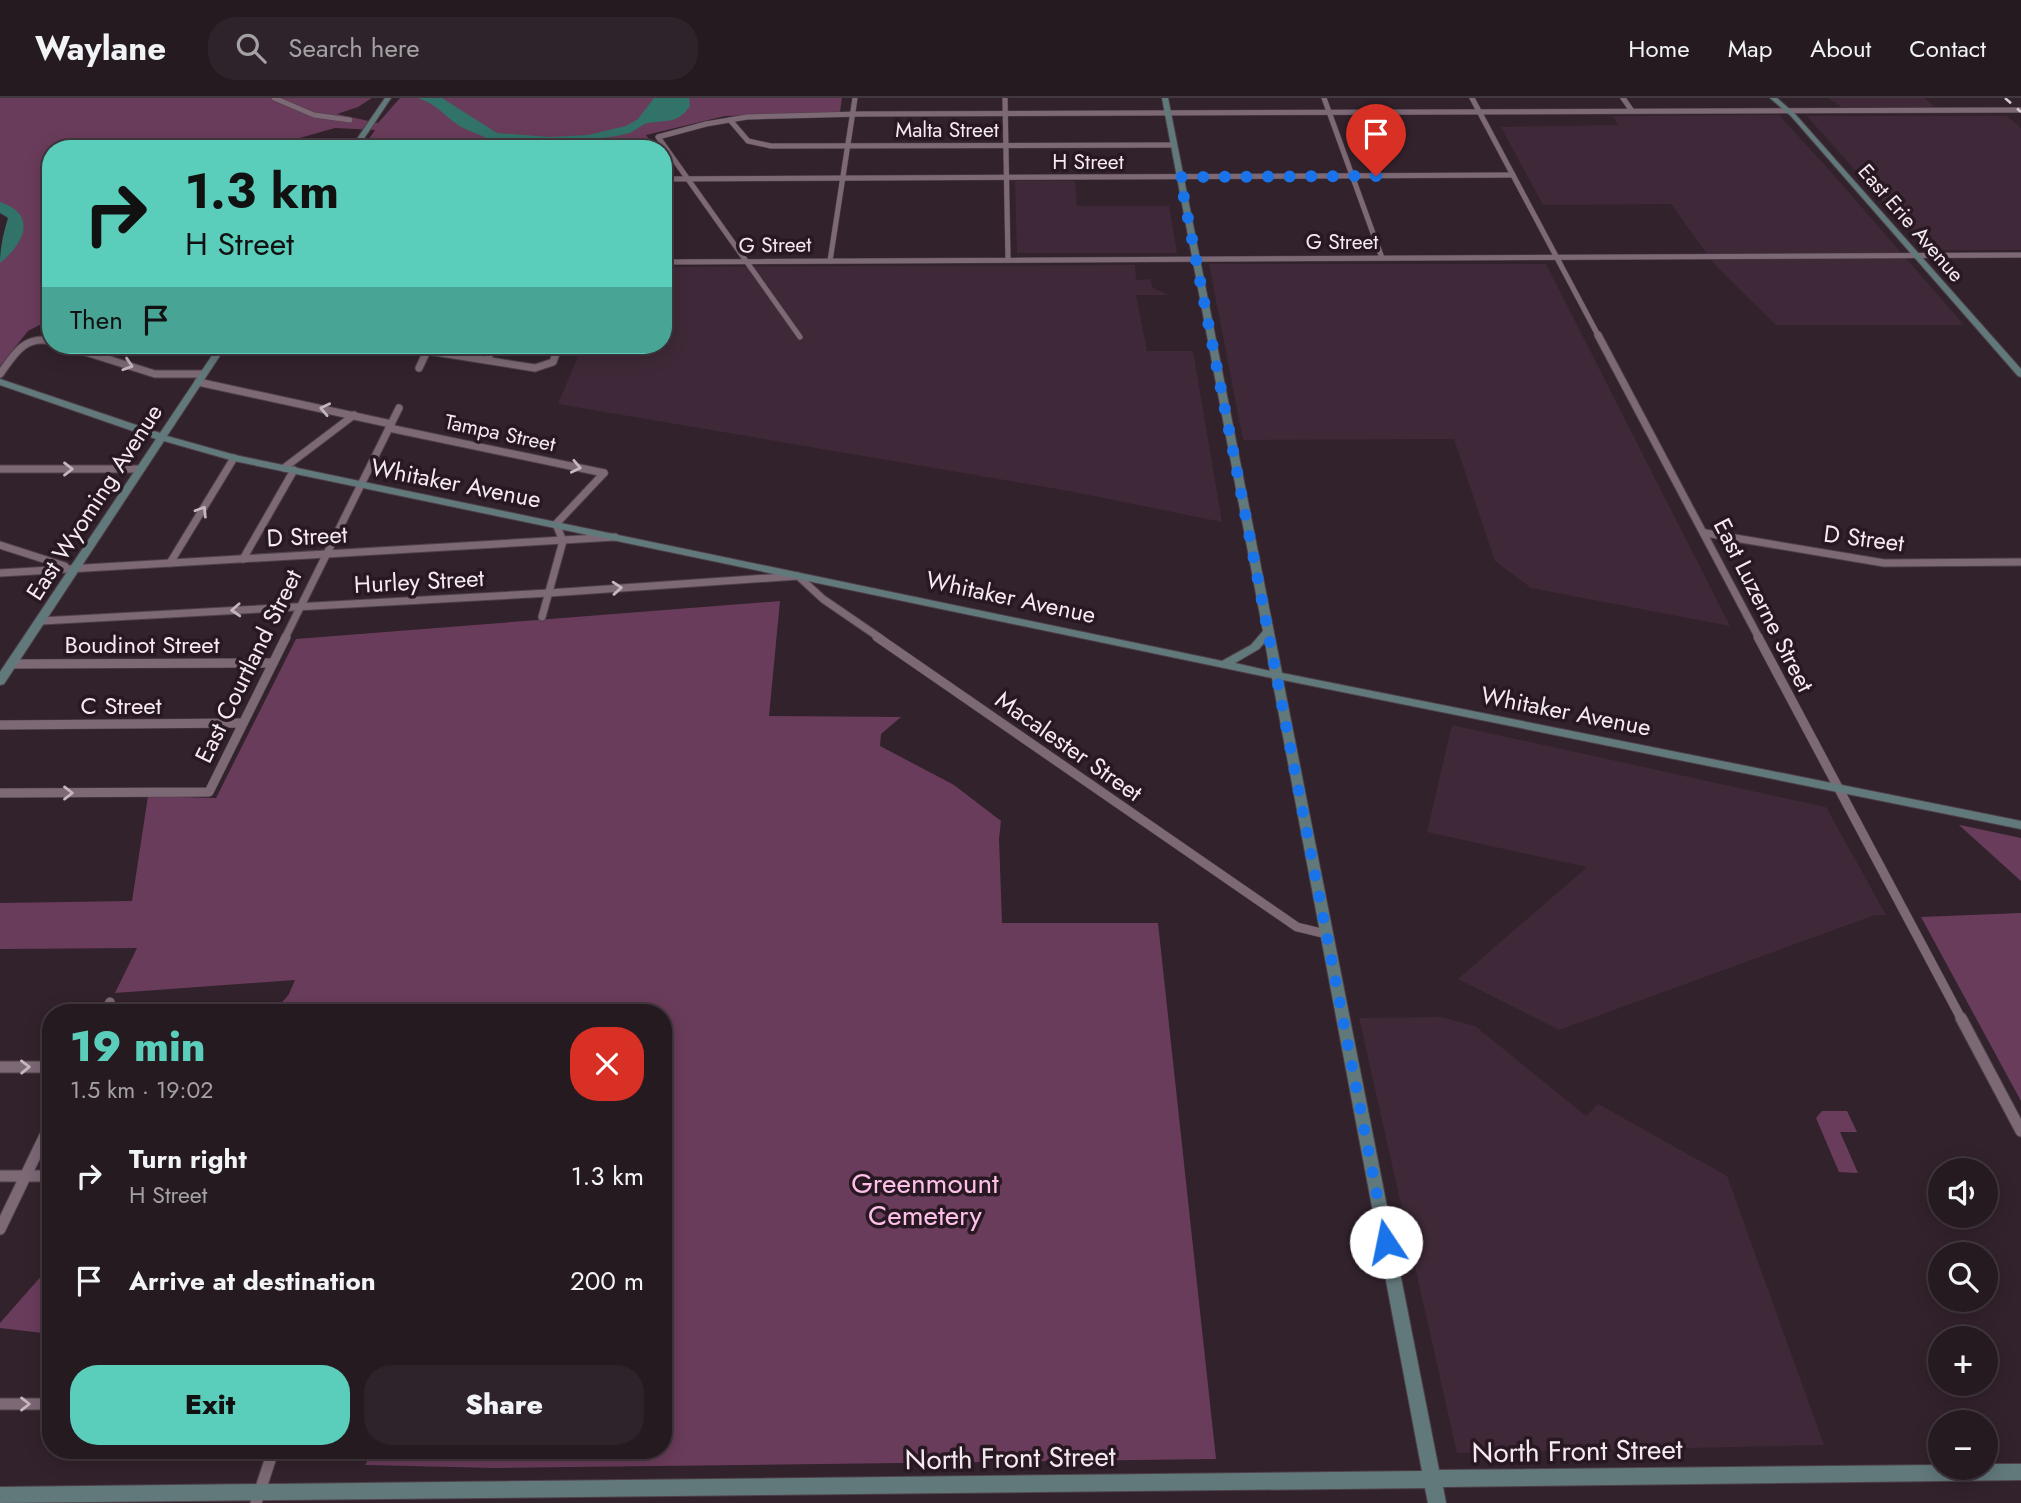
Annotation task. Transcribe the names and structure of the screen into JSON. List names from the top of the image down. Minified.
{"streets":{"main road":["East Erie Avenue","Whitaker Avenue","East Wyoming Avenue","North Front Street"],"street":["Malta Street","H Street","G Street","Tampa Street","D Street","Hurley Street","East Luzerne Street","Boudinot Street","East Courtland Street","C Street","Macalester Street"]},"crossings":[["H Street","East Luzerne Street"],["East Erie Avenue","G Street"],["G Street","East Luzerne Street"],["Tampa Street","Whitaker Avenue"],["Tampa Street","East Wyoming Avenue"],["Tampa Street","East Courtland Street"],["Whitaker Avenue","East Wyoming Avenue"],["Whitaker Avenue","D Street"],["Whitaker Avenue","Hurley Street"],["Whitaker Avenue","East Luzerne Street"],["Whitaker Avenue","East Courtland Street"],["Whitaker Avenue","Macalester Street"],["East Wyoming Avenue","D Street"],["East Wyoming Avenue","Hurley Street"],["East Wyoming Avenue","Boudinot Street"],["D Street","East Luzerne Street"],["D Street","East Courtland Street"],["Hurley Street","East Courtland Street"],["Hurley Street","Macalester Street"],["Boudinot Street","East Courtland Street"],["East Courtland Street","C Street"]],"one_way":["East Courtland Street"],"parks":["Greenmount Cemetery"],"page":{"header":"Waylane","search":"Search here","nav":["Home","Map","About","Contact"],"turn":["1.3 km","H Street"],"then":"Then","heading":["19 min","1.5 km · 19:02"],"list":[{"name":"Turn right","note":"H Street","value":"1.3 km"},{"name":"Arrive at destination","value":"200 m"}],"map_buttons":["+","−"],"buttons":["Exit","Share"]}}
